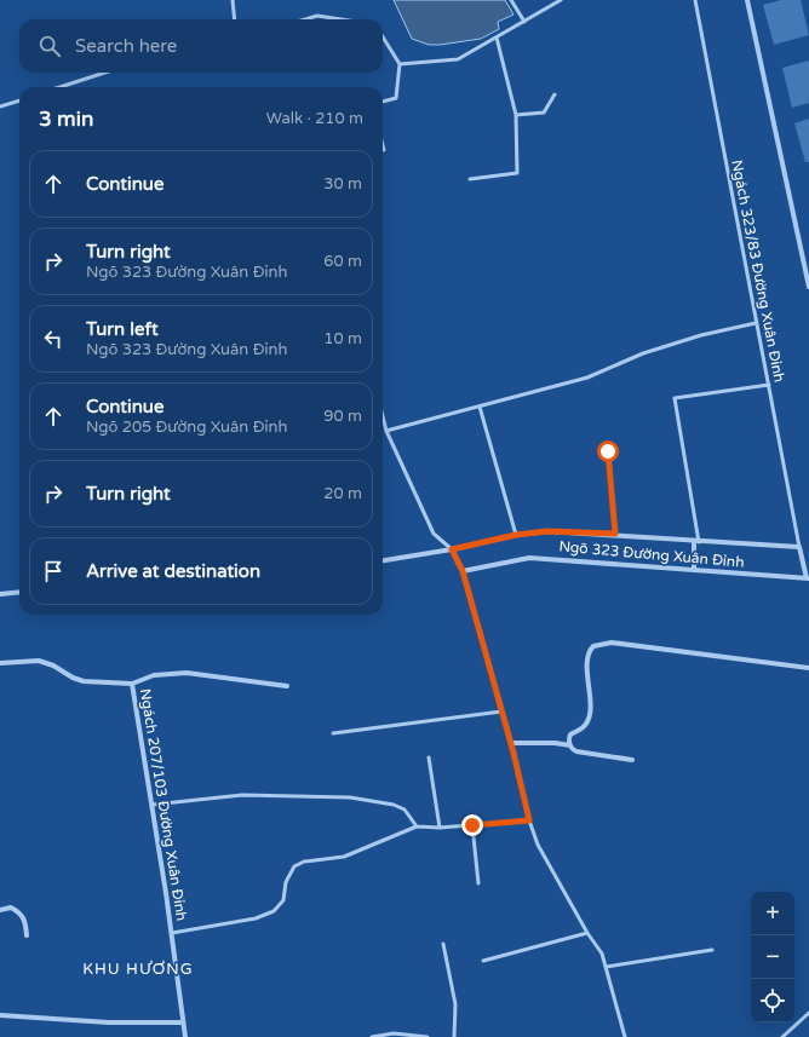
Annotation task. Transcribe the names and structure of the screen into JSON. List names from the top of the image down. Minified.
{"streets":{"street":["Ngõ 323 Đường Xuân Đỉnh","Ngách 207/103 Đường Xuân Đỉnh"],"lane":["Ngách 323/83 Đường Xuân Đỉnh"]},"crossings":[["Ngách 323/83 Đường Xuân Đỉnh","Ngõ 323 Đường Xuân Đỉnh"]],"districts":["KHU HƯƠNG"],"page":{"search":"Search here","heading":["3 min","Walk · 210 m"],"list":[["Continue","30 m"],["Turn right","Ngõ 323 Đường Xuân Đỉnh","60 m"],["Turn left","Ngõ 323 Đường Xuân Đỉnh","10 m"],["Continue","Ngõ 205 Đường Xuân Đỉnh","90 m"],["Turn right","20 m"],"Arrive at destination"],"map_buttons":["+","−"]}}
